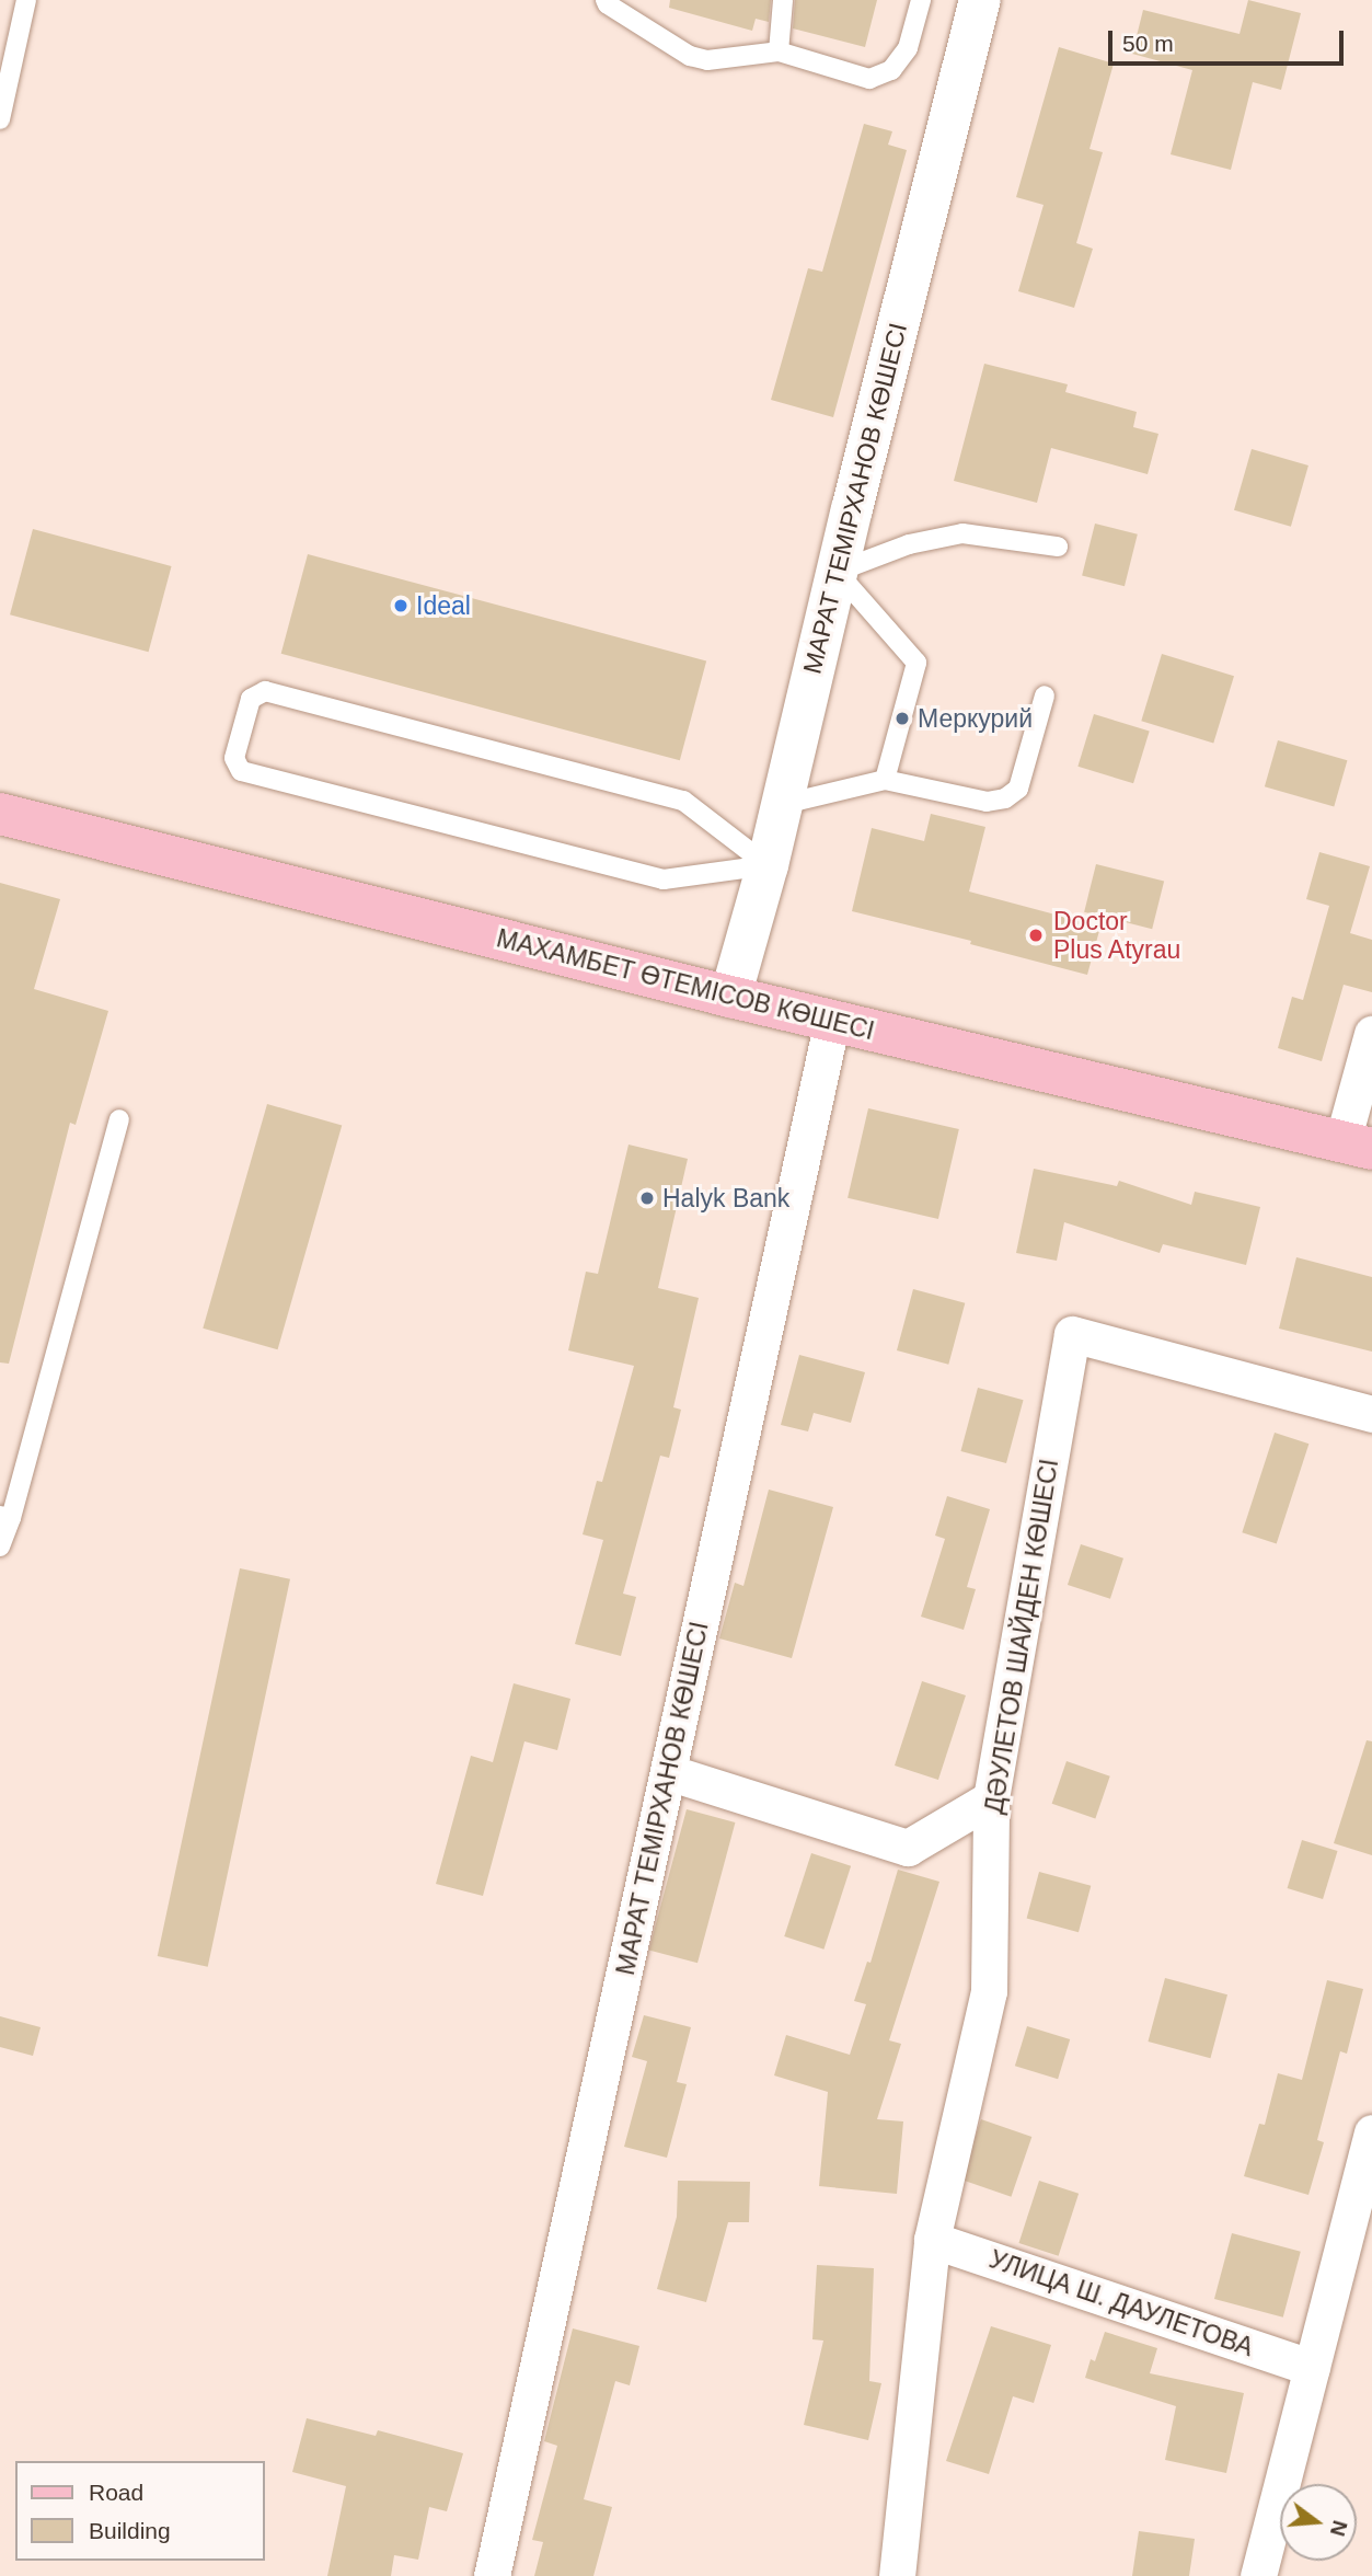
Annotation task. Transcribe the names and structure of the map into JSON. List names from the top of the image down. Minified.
{"streets":{"main road":["МАХАМБЕТ ӨТЕМІСОВ КӨШЕСІ"],"street":["МАРАТ ТЕМІРХАНОВ КӨШЕСІ","ДӘУЛЕТОВ ШАЙДЕН КӨШЕСІ","УЛИЦА Ш. ДАУЛЕТОВА"]},"crossings":[["МАРАТ ТЕМІРХАНОВ КӨШЕСІ","МАХАМБЕТ ӨТЕМІСОВ КӨШЕСІ"],["ДӘУЛЕТОВ ШАЙДЕН КӨШЕСІ","УЛИЦА Ш. ДАУЛЕТОВА"]],"places":["Ideal","Меркурий","Doctor Plus Atyrau","Halyk Bank"],"legend":["Road","Building"],"scale_bar":"50 m","north":"right"}
